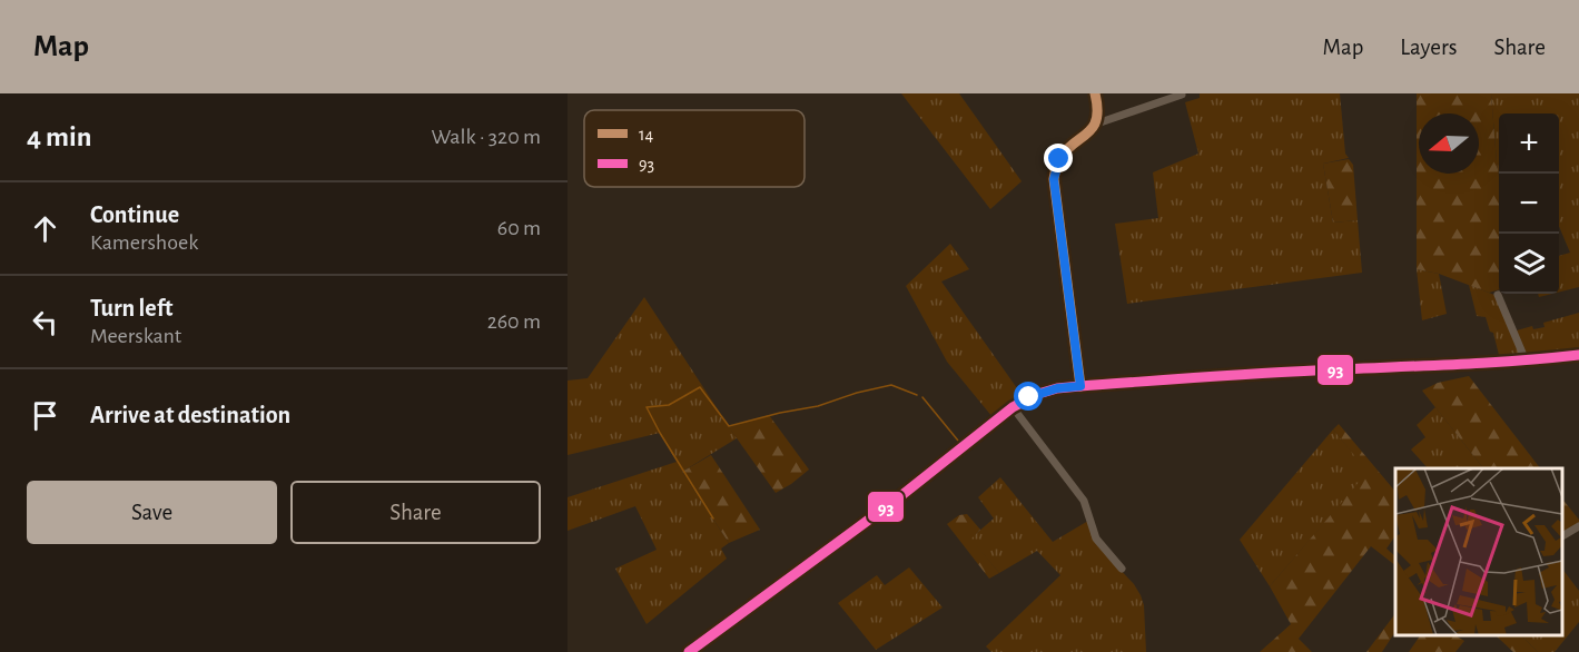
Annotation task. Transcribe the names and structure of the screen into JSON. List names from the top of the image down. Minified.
{"lines":["transit line 14","transit line 93"],"legend":["14","93"],"north":"left","page":{"header":"Map","nav":["Map","Layers","Share"],"heading":["4 min","Walk · 320 m"],"map_buttons":["+","−"],"list":[["Continue","Kamershoek","60 m"],["Turn left","Meerskant","260 m"],"Arrive at destination"],"buttons":["Save","Share"]}}
